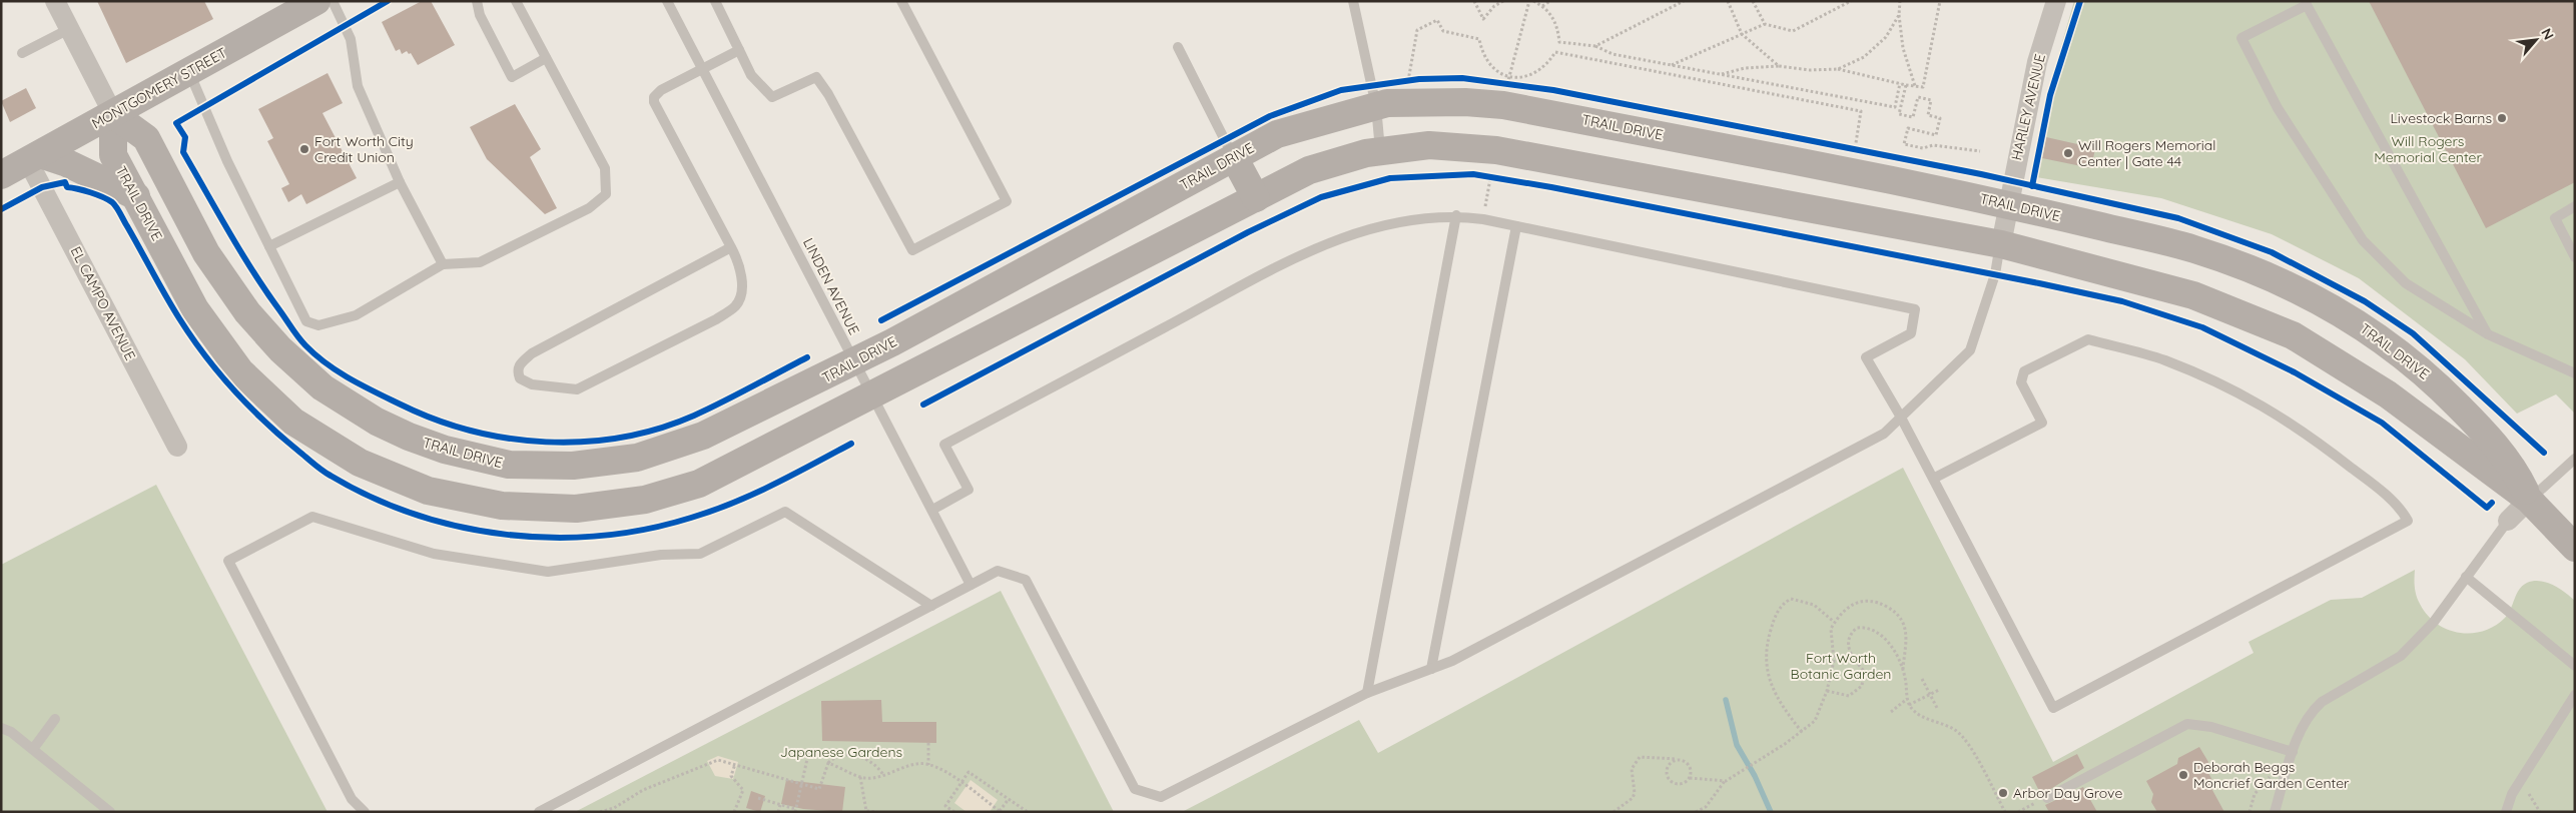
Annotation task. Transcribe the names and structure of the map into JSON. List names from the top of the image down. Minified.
{"streets":{"street":["MONTGOMERY STREET","HARLEY AVENUE","TRAIL DRIVE","EL CAMPO AVENUE"],"lane":["LINDEN AVENUE"]},"crossings":[["MONTGOMERY STREET","TRAIL DRIVE"],["MONTGOMERY STREET","EL CAMPO AVENUE"],["HARLEY AVENUE","TRAIL DRIVE"],["TRAIL DRIVE","LINDEN AVENUE"]],"parks":["Will Rogers Memorial Center","Fort Worth Botanic Garden","Japanese Gardens"],"places":["Livestock Barns","Fort Worth City Credit Union","Will Rogers Memorial Center | Gate 44","Deborah Beggs Moncrief Garden Center","Arbor Day Grove"],"north":"top right"}
